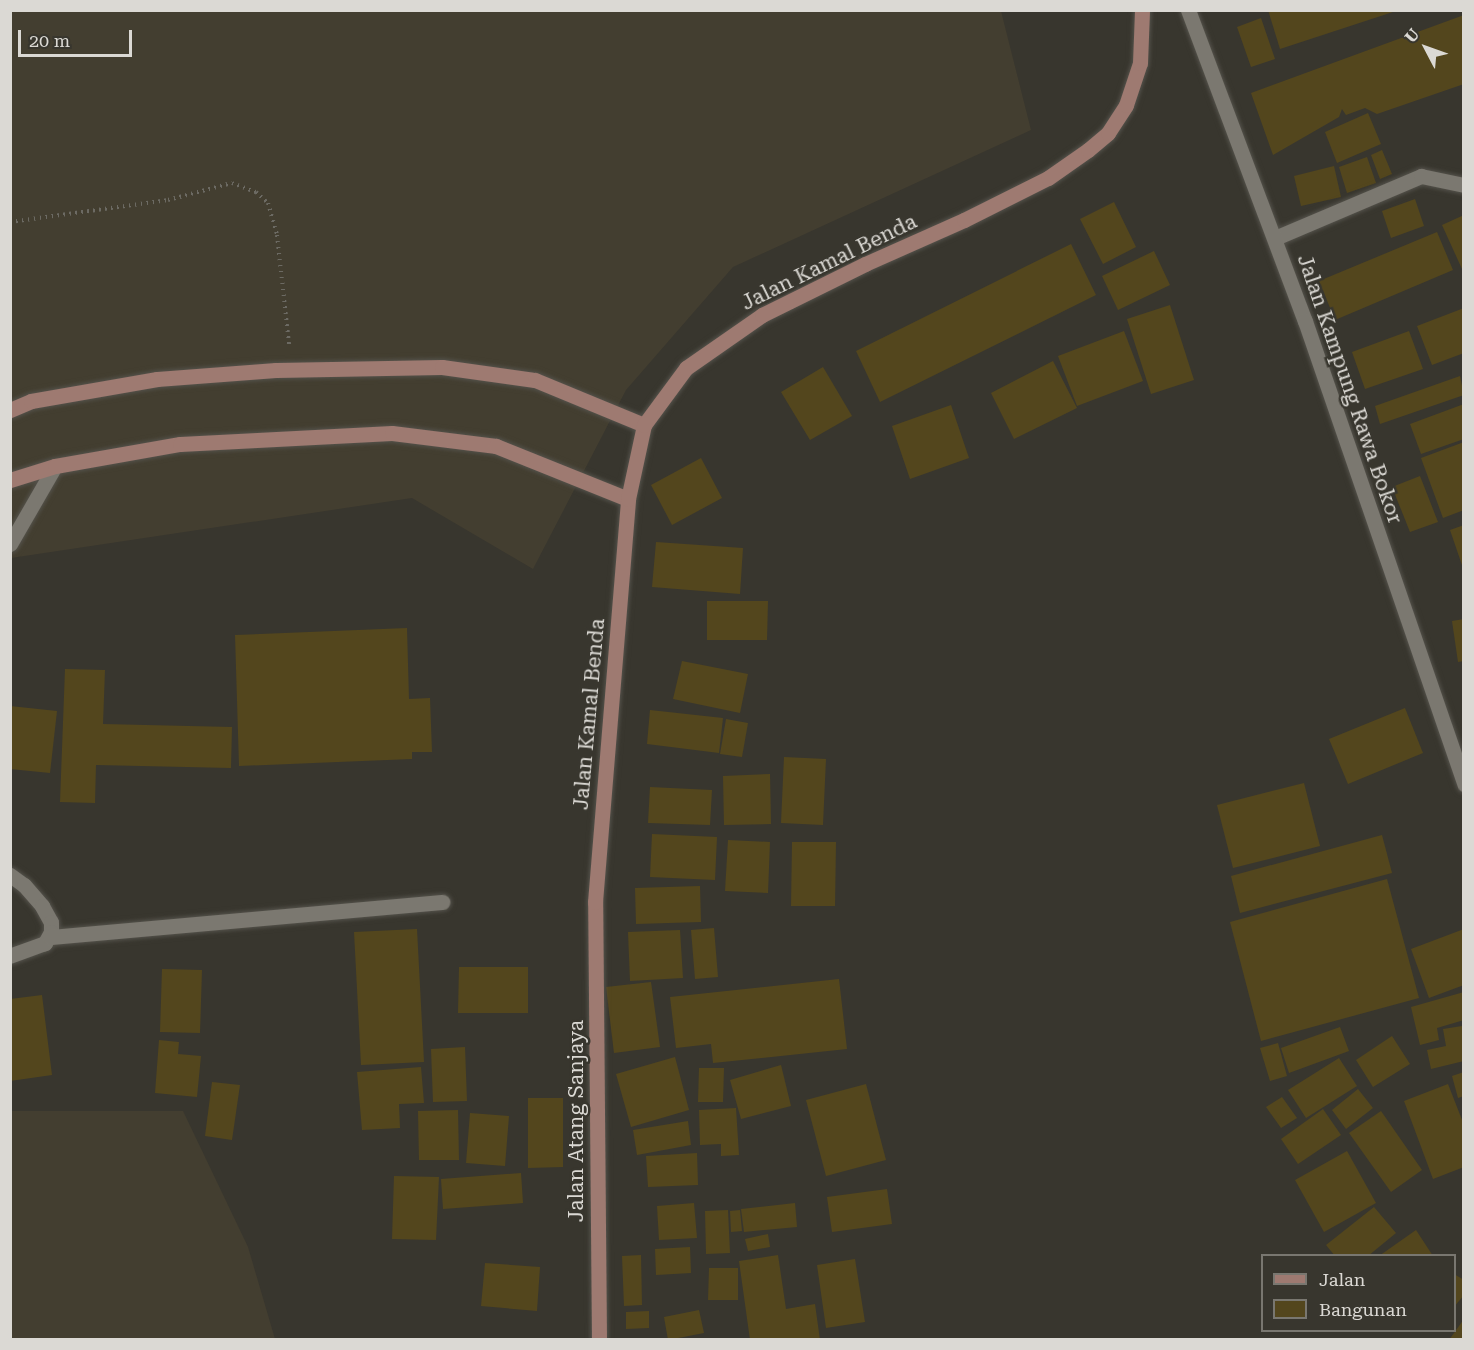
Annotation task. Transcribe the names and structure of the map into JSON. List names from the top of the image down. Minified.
{"streets":{"main road":["Jalan Kamal Benda","Jalan Atang Sanjaya"],"street":["Jalan Kampung Rawa Bokor"]},"crossings":[["Jalan Kamal Benda","Jalan Atang Sanjaya"]],"legend":["Jalan","Bangunan"],"scale_bar":"20 m","north":"top left"}
